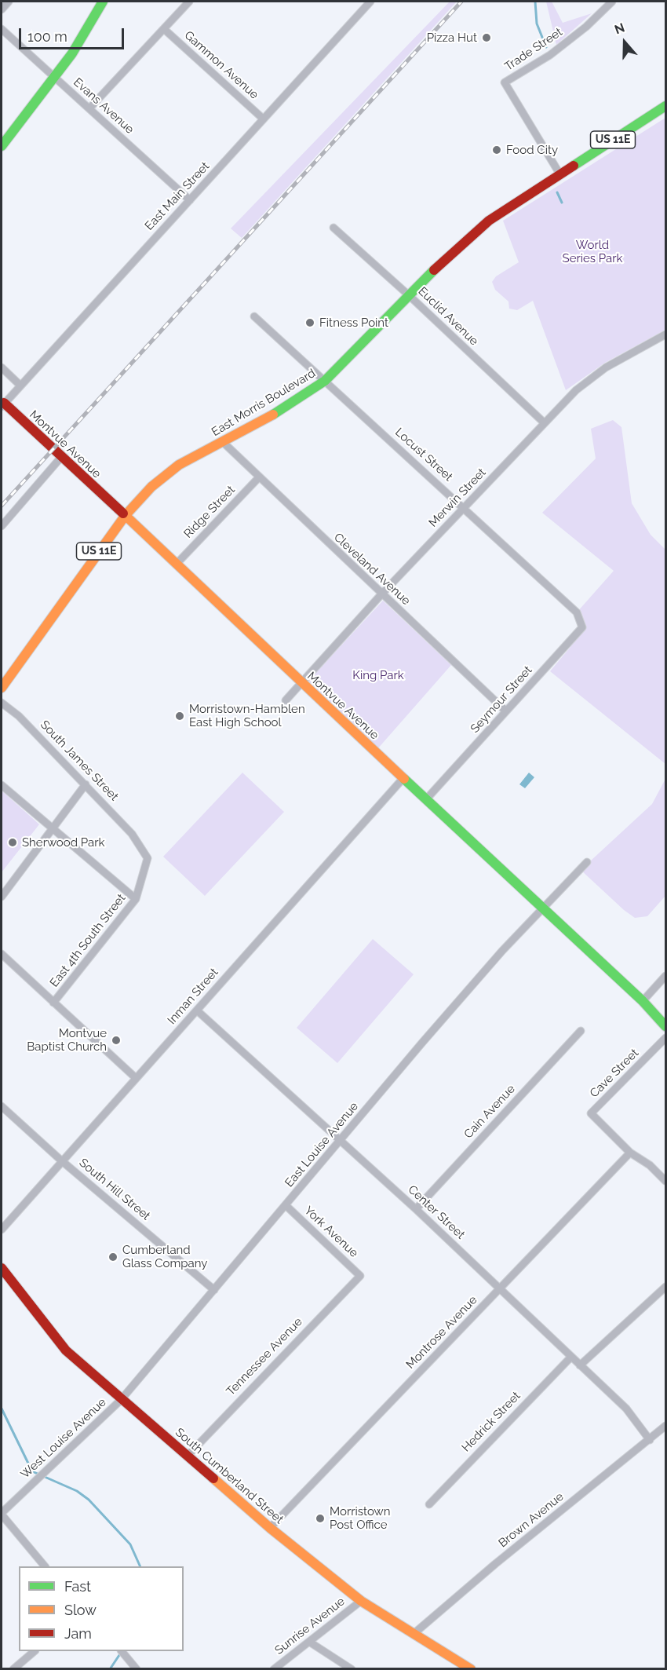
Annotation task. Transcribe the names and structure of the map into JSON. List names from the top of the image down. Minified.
{"streets":{"main road":["US 11E","East Morris Boulevard","Montvue Avenue","South Cumberland Street"],"street":["Trade Street","Gammon Avenue","Evans Avenue","East Main Street","Euclid Avenue","Locust Street","Merwin Street","Ridge Street","Cleveland Avenue","Seymour Street","South James Street","East 4th South Street","Inman Street","Cave Street","Cain Avenue","East Louise Avenue","South Hill Street","Center Street","York Avenue","Montrose Avenue","Tennessee Avenue","Hedrick Street","West Louise Avenue","Brown Avenue","Sunrise Avenue"]},"crossings":[["Trade Street","East Morris Boulevard"],["Gammon Avenue","East Main Street"],["Evans Avenue","East Main Street"],["East Main Street","Montvue Avenue"],["Euclid Avenue","East Morris Boulevard"],["Euclid Avenue","Merwin Street"],["East Morris Boulevard","Montvue Avenue"],["East Morris Boulevard","Locust Street"],["East Morris Boulevard","Cleveland Avenue"],["Montvue Avenue","Merwin Street"],["Montvue Avenue","Ridge Street"],["Montvue Avenue","Seymour Street"],["Montvue Avenue","Inman Street"],["Montvue Avenue","East Louise Avenue"],["Locust Street","Merwin Street"],["Locust Street","Seymour Street"],["Merwin Street","Cleveland Avenue"],["Ridge Street","Cleveland Avenue"],["Cleveland Avenue","Seymour Street"],["South James Street","East 4th South Street"],["Inman Street","South Hill Street"],["Inman Street","Center Street"],["Cave Street","Montrose Avenue"],["Cain Avenue","Center Street"],["East Louise Avenue","South Hill Street"],["East Louise Avenue","Center Street"],["East Louise Avenue","York Avenue"],["East Louise Avenue","West Louise Avenue"],["East Louise Avenue","South Cumberland Street"],["Center Street","Montrose Avenue"],["Center Street","Hedrick Street"],["Center Street","Brown Avenue"],["York Avenue","Tennessee Avenue"],["Montrose Avenue","South Cumberland Street"],["Tennessee Avenue","South Cumberland Street"],["West Louise Avenue","South Cumberland Street"],["South Cumberland Street","Brown Avenue"],["South Cumberland Street","Sunrise Avenue"]],"parks":["World Series Park","King Park"],"places":["Pizza Hut","Food City","Fitness Point","Morristown-Hamblen East High School","Sherwood Park","Montvue Baptist Church","Cumberland Glass Company","Morristown Post Office"],"legend":["Fast","Slow","Jam"],"scale_bar":"100 m","north":"top"}
